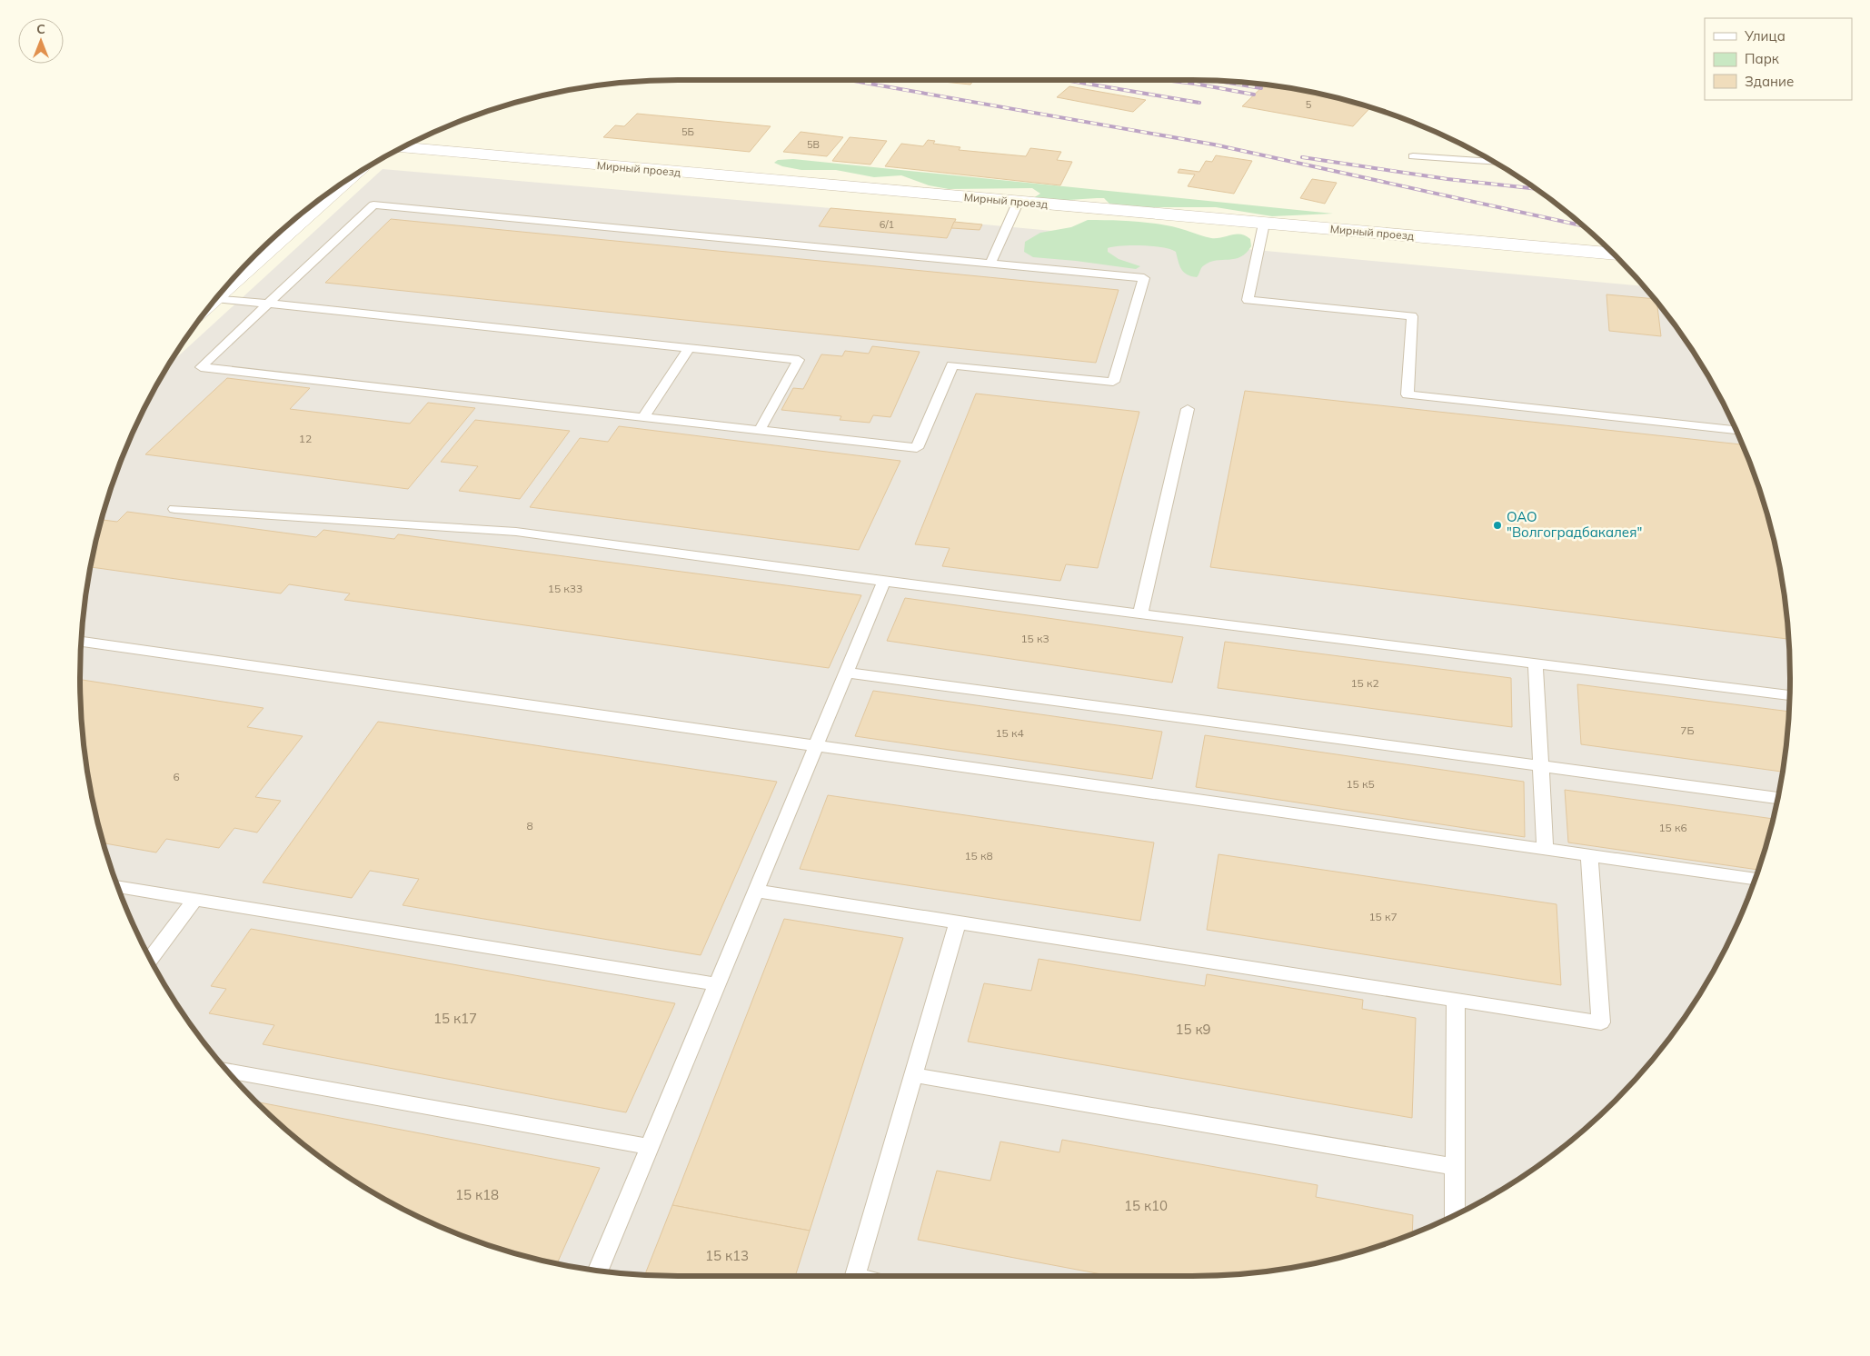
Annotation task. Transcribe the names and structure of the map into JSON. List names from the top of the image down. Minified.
{"streets":{"street":["Мирный проезд"]},"places":["ОАО \"Волгоградбакалея\""],"house_numbers":["5","5Б","5В","6/1","12","15 к33","15 к3","15 к2","7Б","15 к4","6","15 к5","8","15 к6","15 к8","15 к7","15 к17","15 к9","15 к18","15 к10","15 к13"],"legend":["Улица","Парк","Здание"],"north":"top"}
